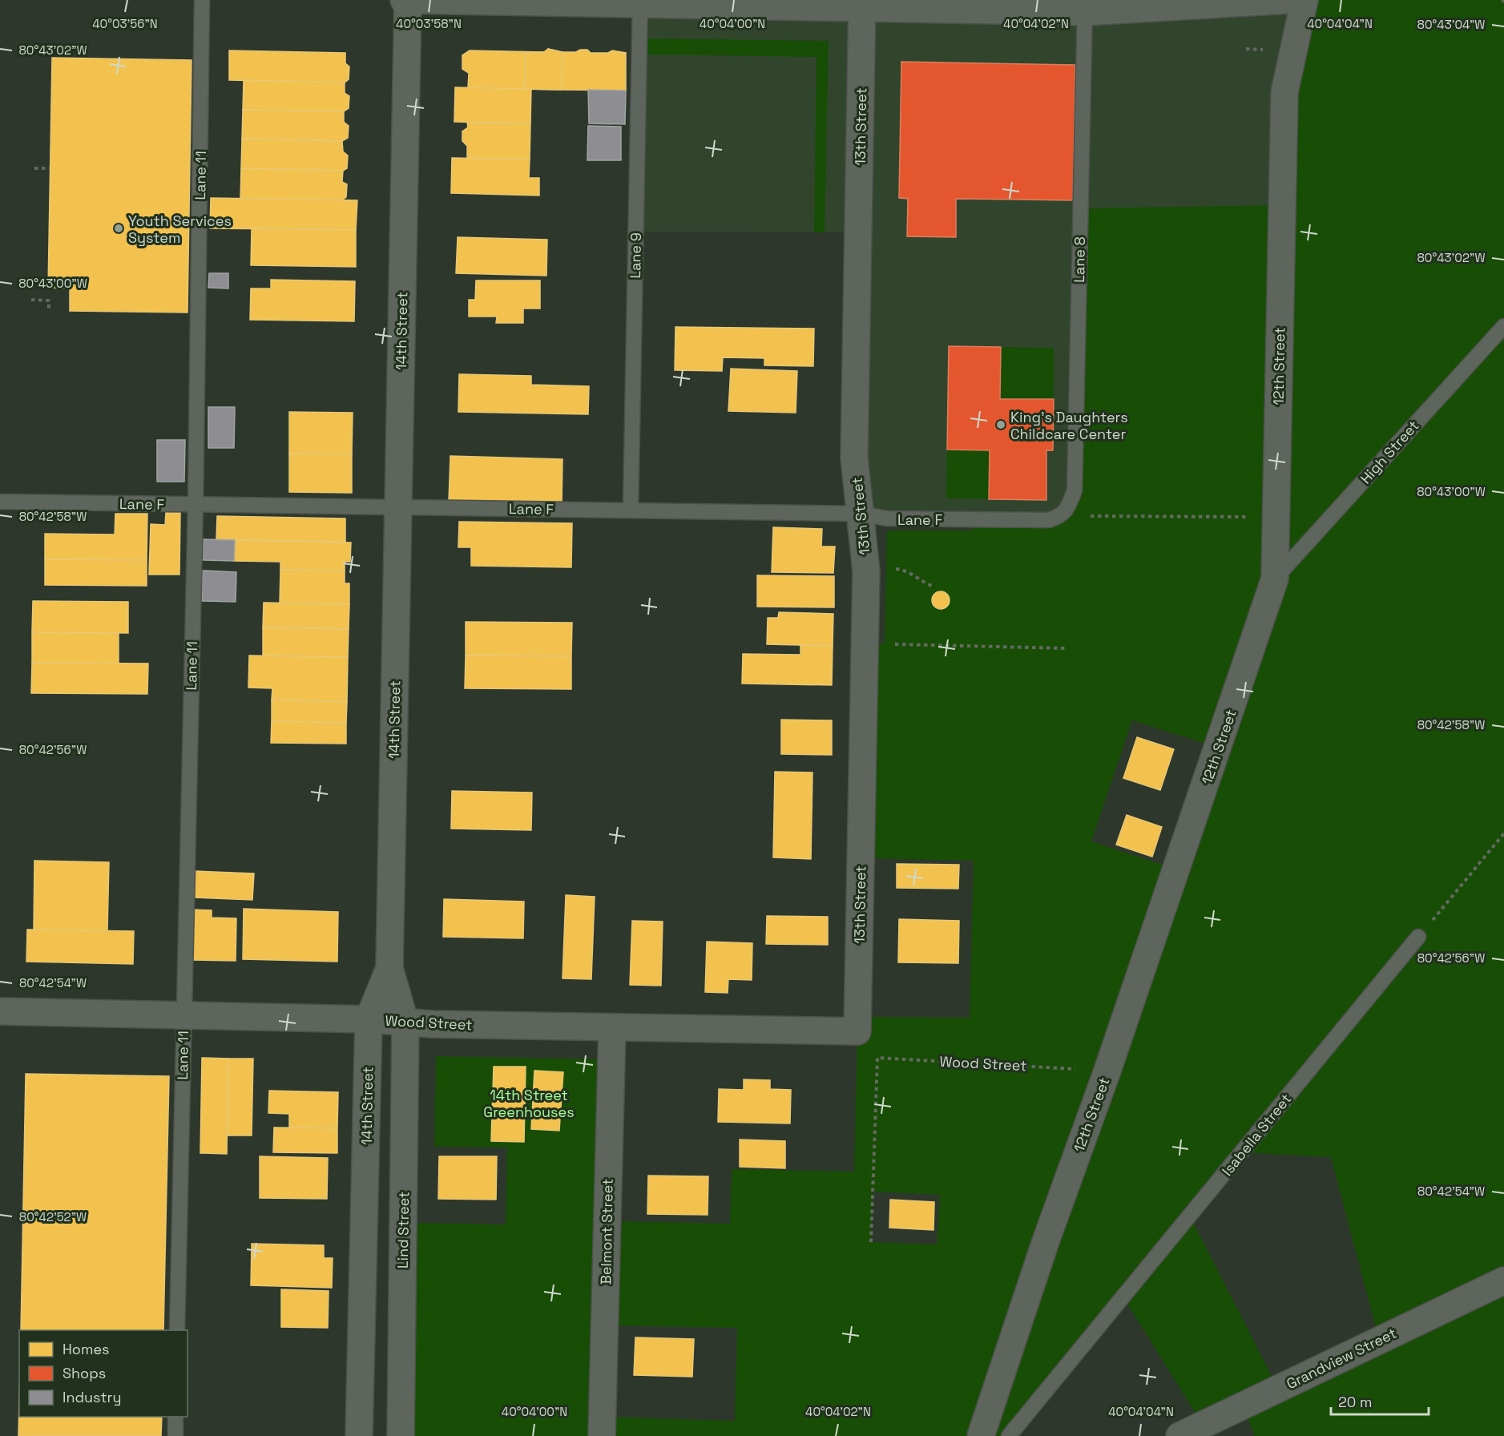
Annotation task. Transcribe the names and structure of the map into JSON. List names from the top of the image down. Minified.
{"streets":{"street":["13th Street","14th Street","12th Street","Wood Street","Lind Street","Belmont Street","Grandview Street"],"lane":["Lane 11","Lane 9","Lane 8","High Street","Lane F","Isabella Street"]},"crossings":[["13th Street","Lane F"],["13th Street","Wood Street"],["Lane 11","Lane F"],["Lane 11","Wood Street"],["Lane 9","Lane F"],["Lane 8","Lane F"],["14th Street","Lane F"],["14th Street","Wood Street"],["14th Street","Lind Street"],["12th Street","High Street"],["Wood Street","Lind Street"],["Wood Street","Belmont Street"]],"parks":["14th Street Greenhouses"],"places":["Youth Services System","King's Daughters Childcare Center"],"legend":["Homes","Shops","Industry"],"scale_bar":"20 m","coordinates":["40°03'56\"N","40°03'58\"N","40°04'00\"N","40°04'02\"N","40°04'04\"N","80°43'04\"W","80°43'02\"W","80°43'00\"W","80°42'58\"W","80°42'56\"W","80°42'54\"W","80°42'52\"W"]}
